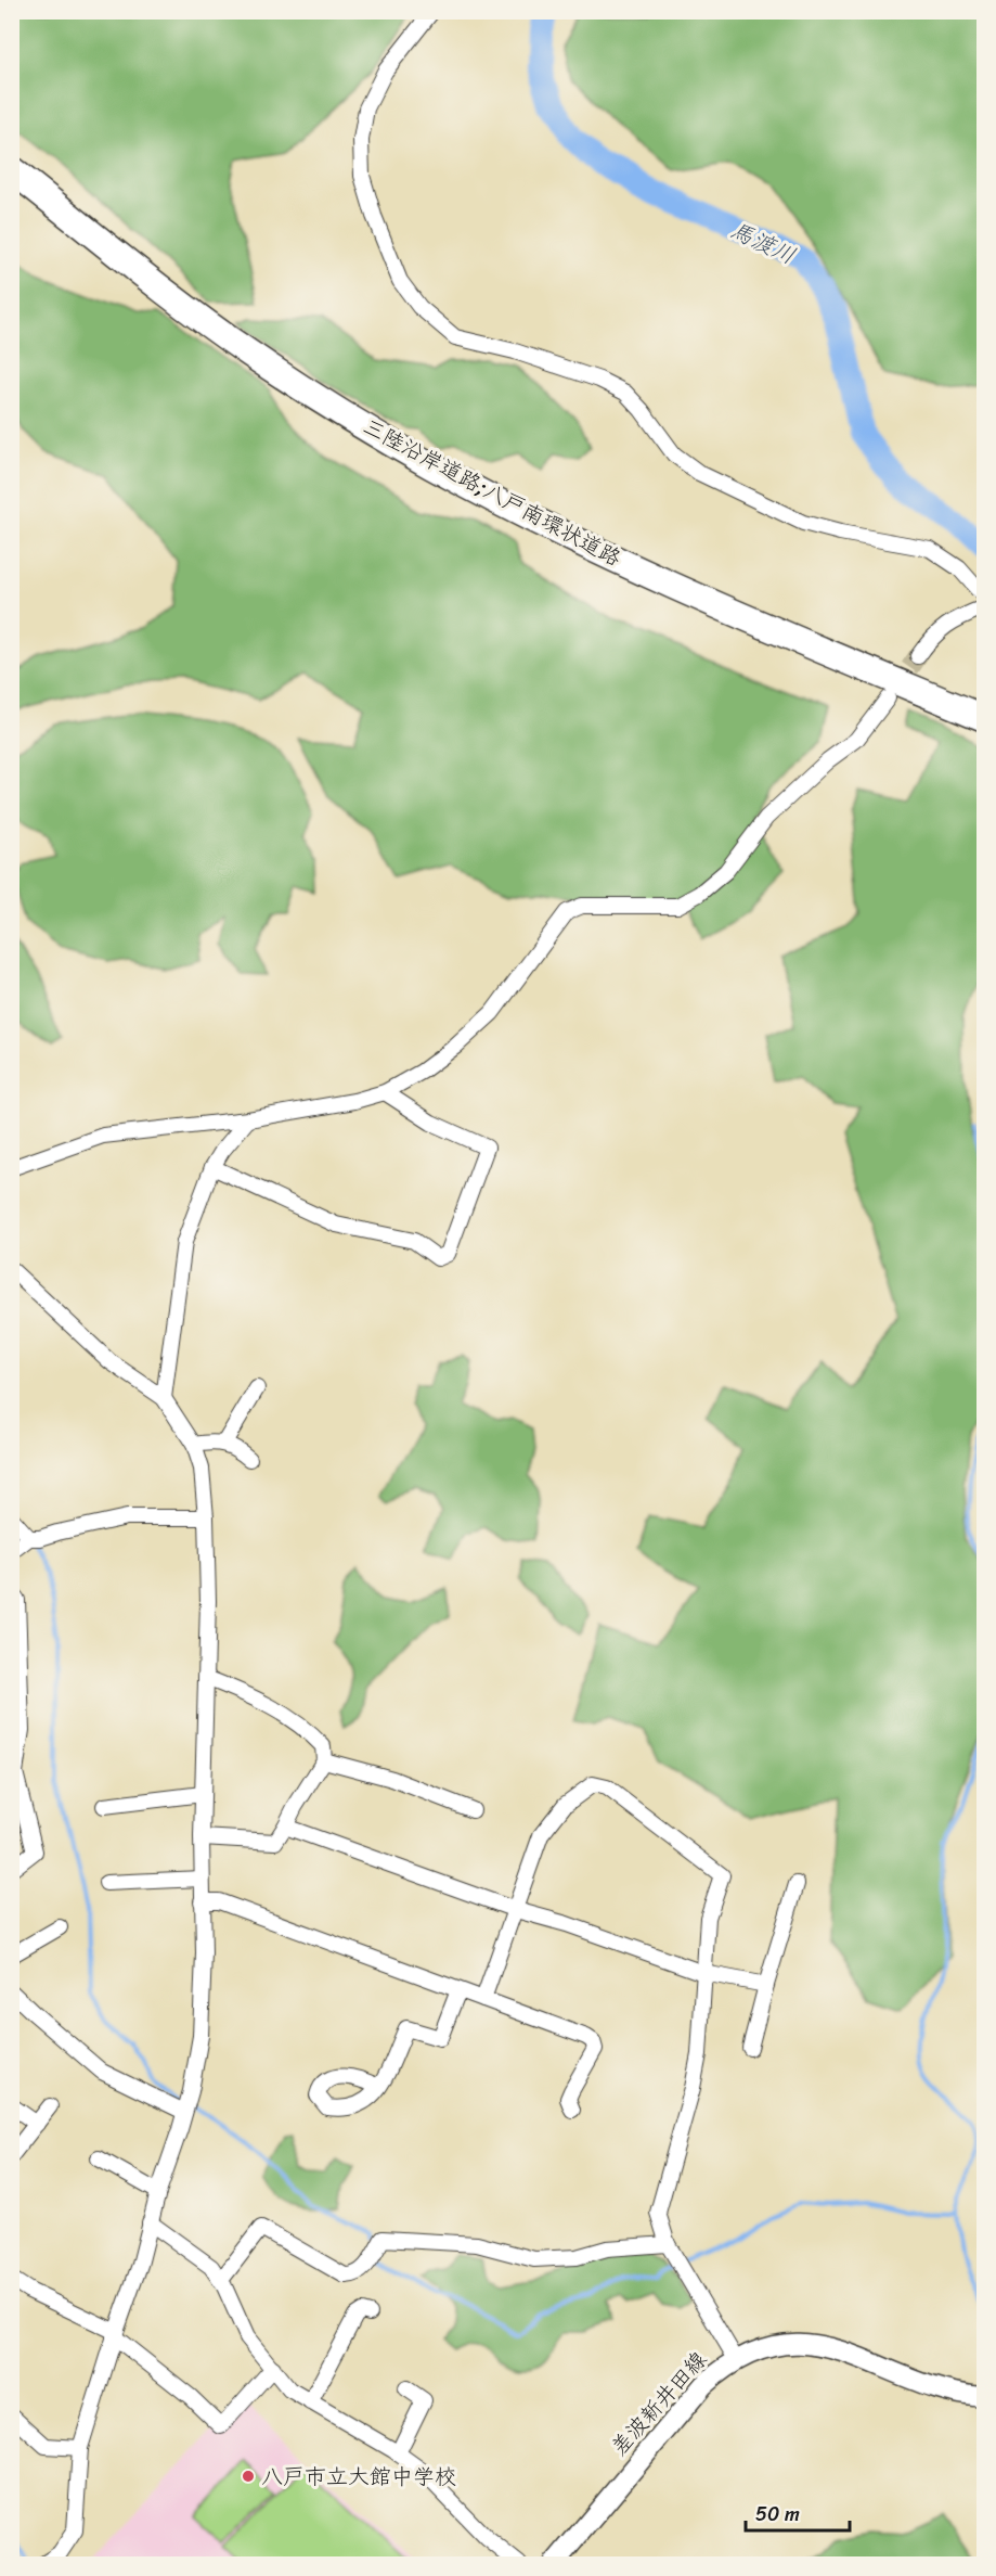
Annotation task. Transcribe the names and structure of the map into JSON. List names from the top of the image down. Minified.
{"streets":{"highway":["三陸沿岸道路;八戸南環状道路"],"main road":["差波新井田線"]},"water":["馬渡川"],"places":["八戸市立大館中学校"],"scale_bar":"50 m"}
